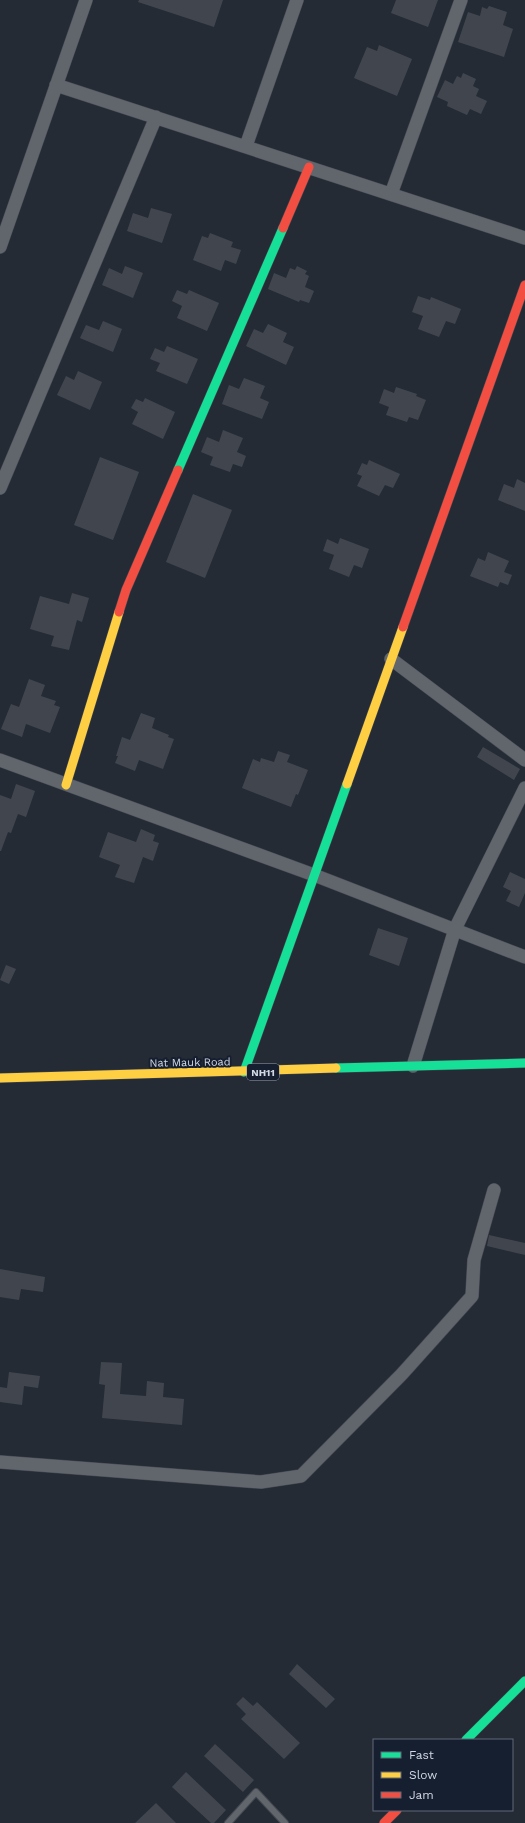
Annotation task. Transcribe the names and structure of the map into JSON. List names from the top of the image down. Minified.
{"streets":{"main road":["Nat Mauk Road","NH11"]},"legend":["Fast","Slow","Jam"]}
